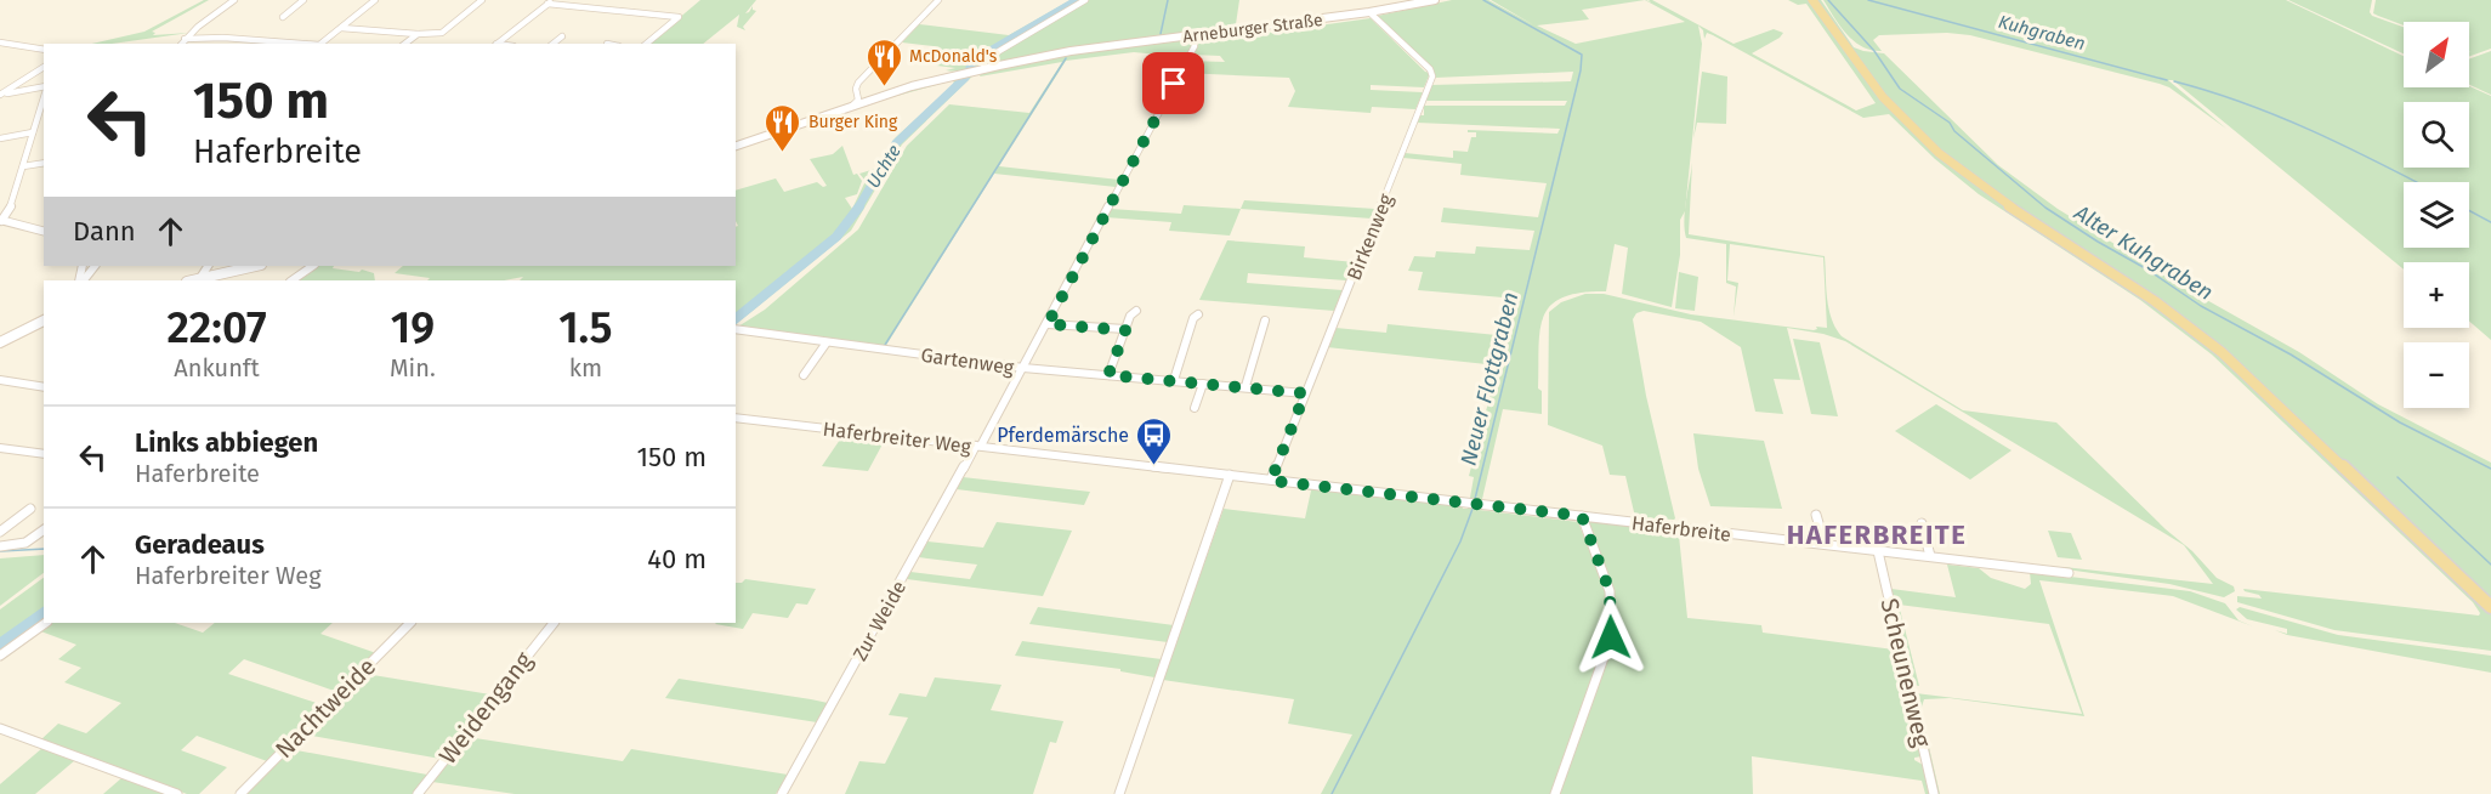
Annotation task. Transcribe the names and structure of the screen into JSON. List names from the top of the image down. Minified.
{"streets":{"main road":["Arneburger Straße"],"street":["Birkenweg","Gartenweg","Haferbreiter Weg","Haferbreite","Zur Weide","Scheunenweg","Nachtweide","Weidengang"]},"crossings":[["Arneburger Straße","Birkenweg"],["Arneburger Straße","Zur Weide"],["Birkenweg","Gartenweg"],["Birkenweg","Haferbreiter Weg"],["Gartenweg","Zur Weide"],["Haferbreiter Weg","Haferbreite"],["Haferbreiter Weg","Zur Weide"],["Haferbreite","Scheunenweg"]],"districts":["HAFERBREITE"],"water":["Kuhgraben","Uchte","Alter Kuhgraben","Neuer Flottgraben"],"places":{"restaurant":["McDonald's","Burger King"],"bus stop":["Pferdemärsche"]},"north":"top right","page":{"map_buttons":["+","−"],"turn":["150 m","Haferbreite"],"then":"Dann","eta":["22:07","Ankunft","19","Min.","1.5","km"],"list":[{"name":"Links abbiegen","note":"Haferbreite","value":"150 m"},{"name":"Geradeaus","note":"Haferbreiter Weg","value":"40 m"}]}}
